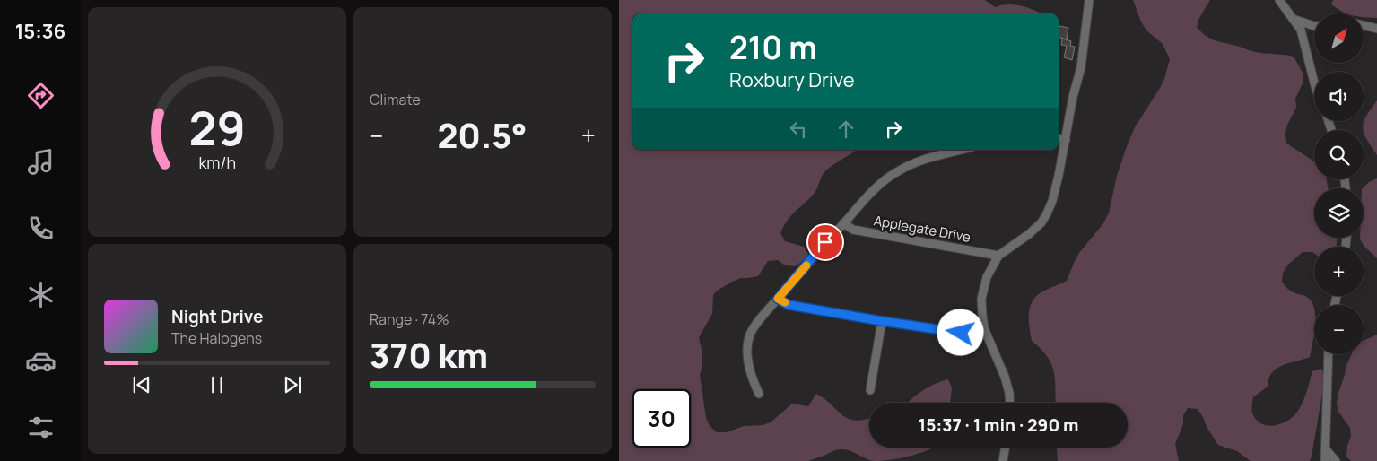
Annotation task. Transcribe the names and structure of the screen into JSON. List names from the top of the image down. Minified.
{"streets":{"street":["Applegate Drive"]},"north":"top right","page":{"tabs":"15:36","tile":["Climate",["Range · 74%","370 km"]],"map_buttons":["+","−"],"turn":["210 m","Roxbury Drive"],"heat":["−","20.5°","+"],"song":["Night Drive","The Halogens"],"limit":"30","trip":"15:37 · 1 min · 290 m","gauge":["29","km/h"]}}
